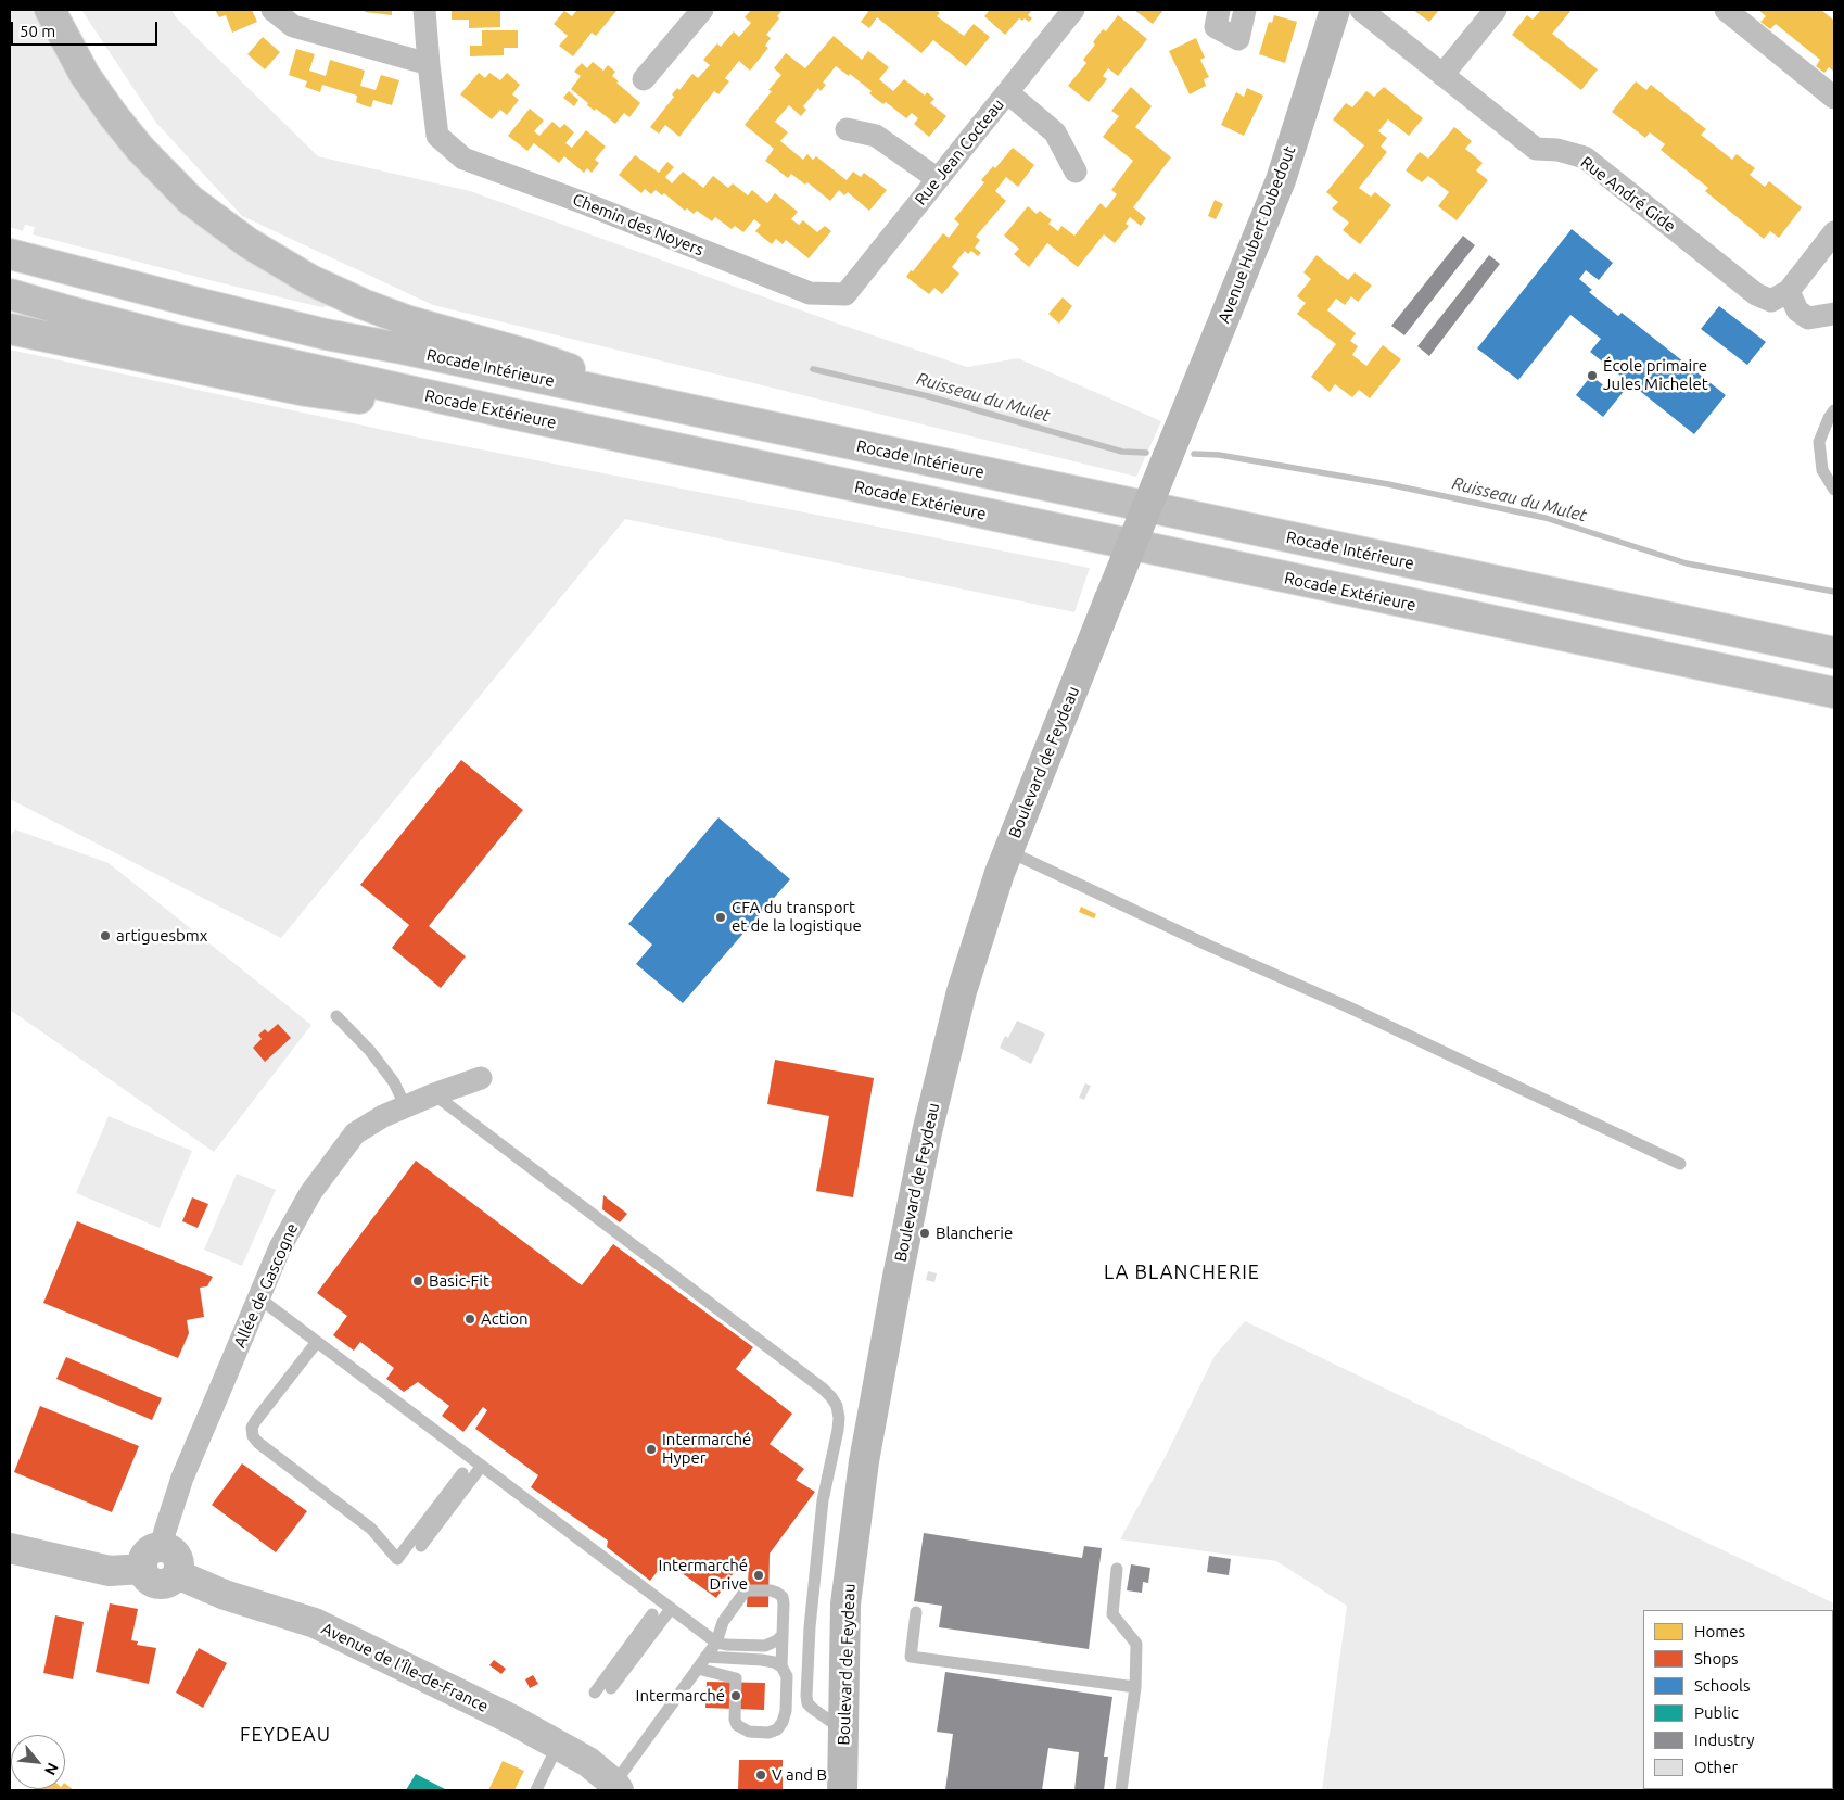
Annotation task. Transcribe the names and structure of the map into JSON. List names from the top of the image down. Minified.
{"streets":{"main road":["Avenue Hubert Dubedout","Rocade Intérieure","Rocade Extérieure","Boulevard de Feydeau","Avenue de l'Île-de-France"],"street":["Rue Jean Cocteau","Rue André Gide","Chemin des Noyers","Allée de Gascogne"]},"crossings":[["Rue Jean Cocteau","Chemin des Noyers"],["Avenue Hubert Dubedout","Boulevard de Feydeau"],["Allée de Gascogne","Avenue de l'Île-de-France"]],"districts":["LA BLANCHERIE","FEYDEAU"],"water":["Ruisseau du Mulet"],"places":["École primaire Jules Michelet","CFA du transport et de la logistique","artiguesbmx","Blancherie","Basic-Fit","Action","Intermarché Hyper","Intermarché Drive","Intermarché","V and B"],"legend":["Homes","Shops","Schools","Public","Industry","Other"],"scale_bar":"50 m","north":"bottom right"}
